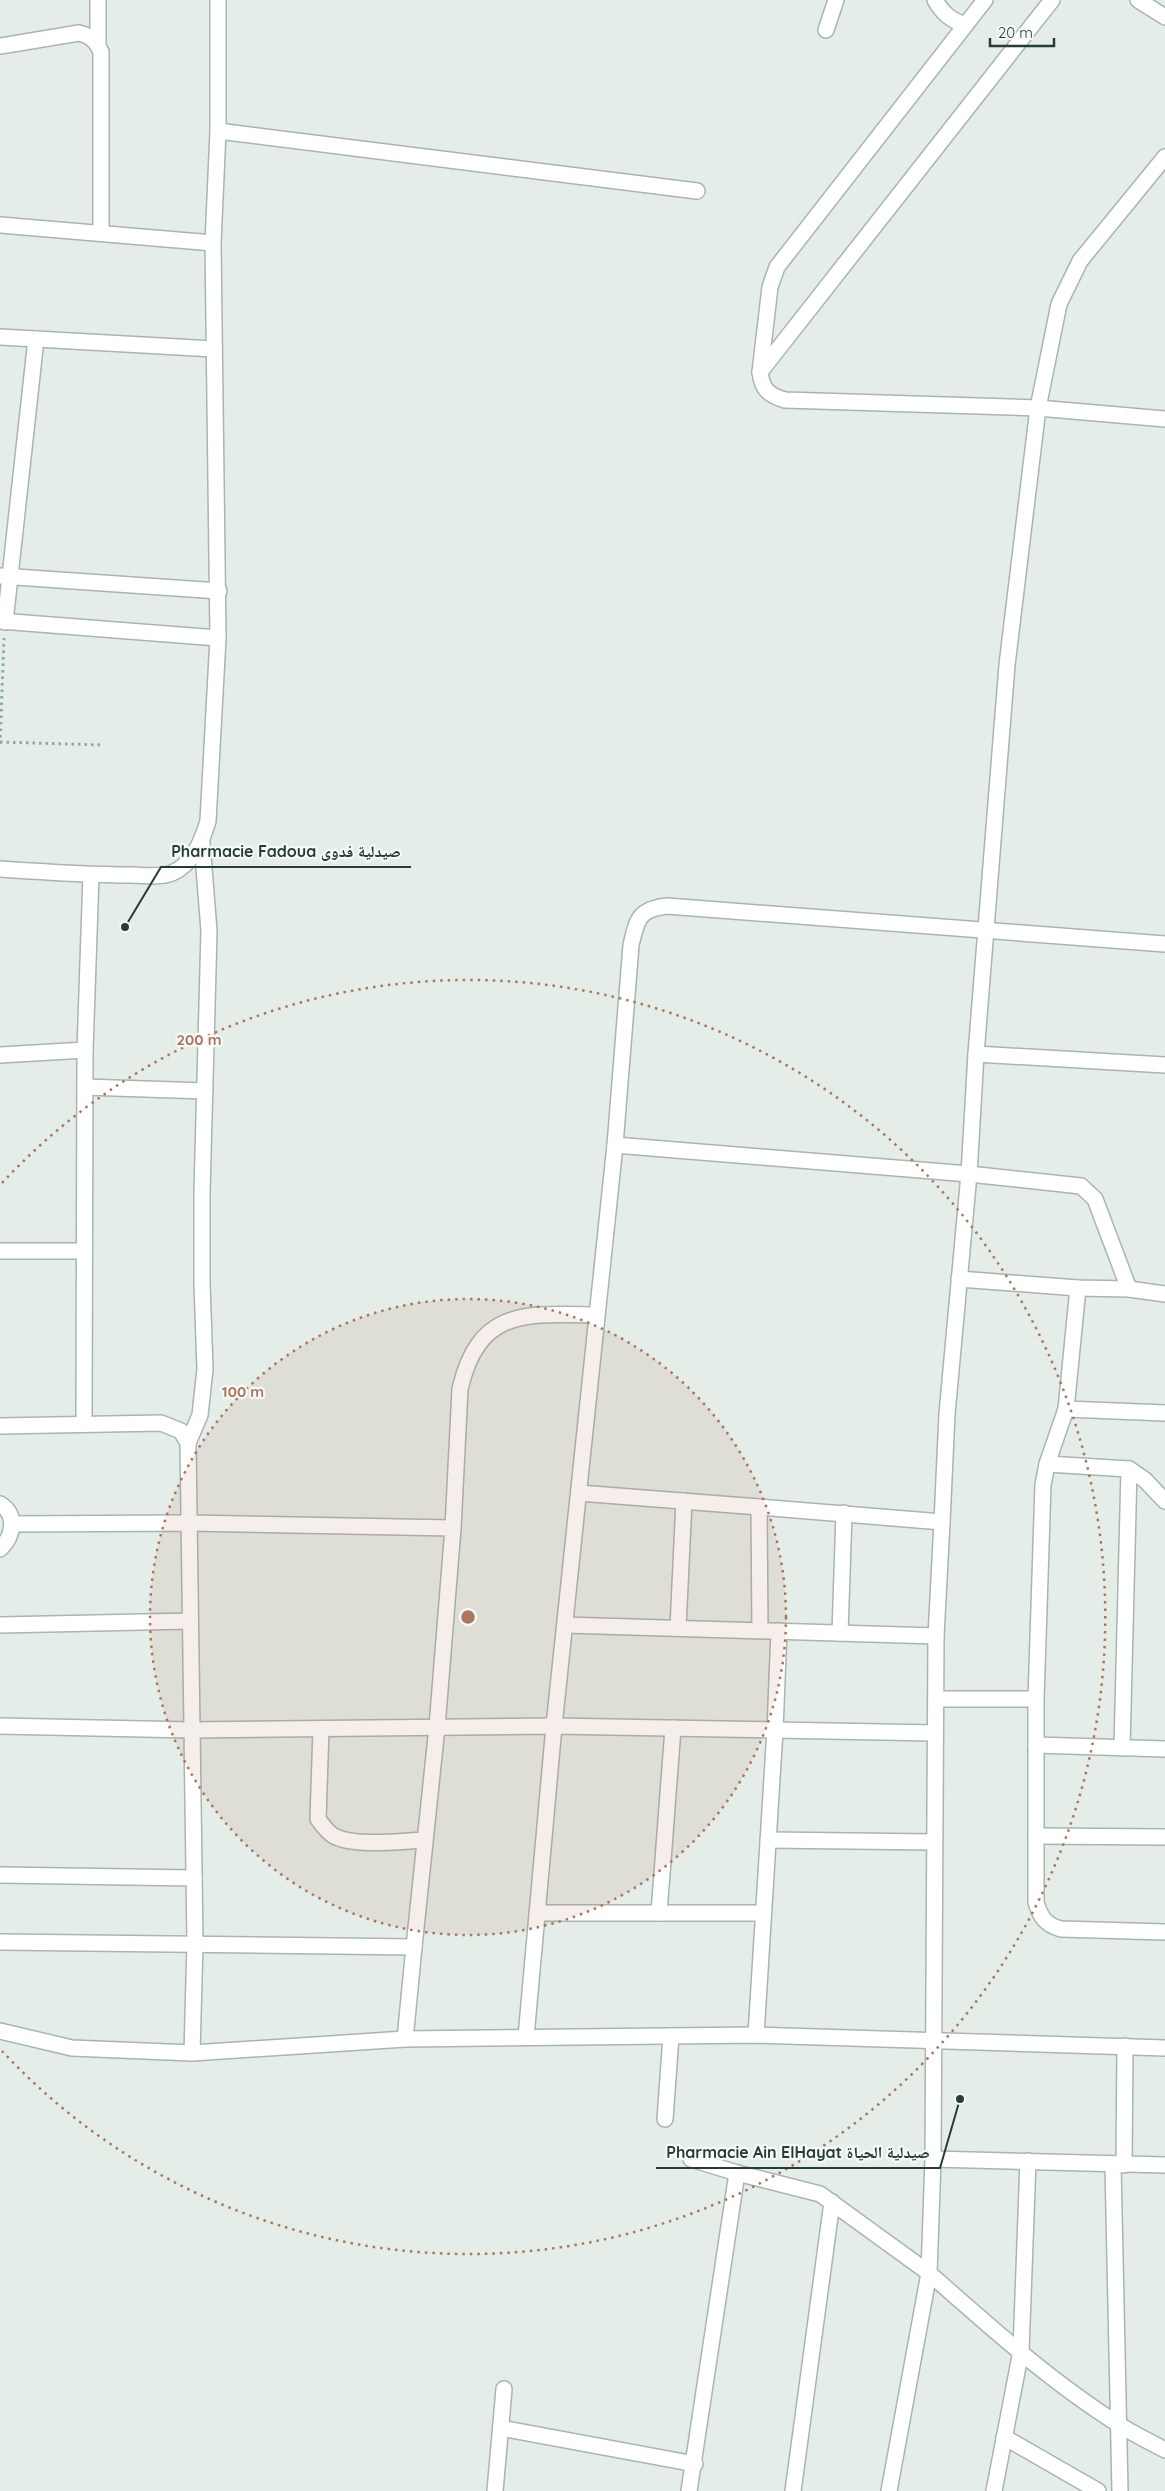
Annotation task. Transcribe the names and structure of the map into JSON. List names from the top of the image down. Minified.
{"places":["Pharmacie Fadoua صيدلية فدوى","Pharmacie Ain ElHayat صيدلية الحياة"],"scale_bar":"20 m","rings":["200 m","100 m"]}
